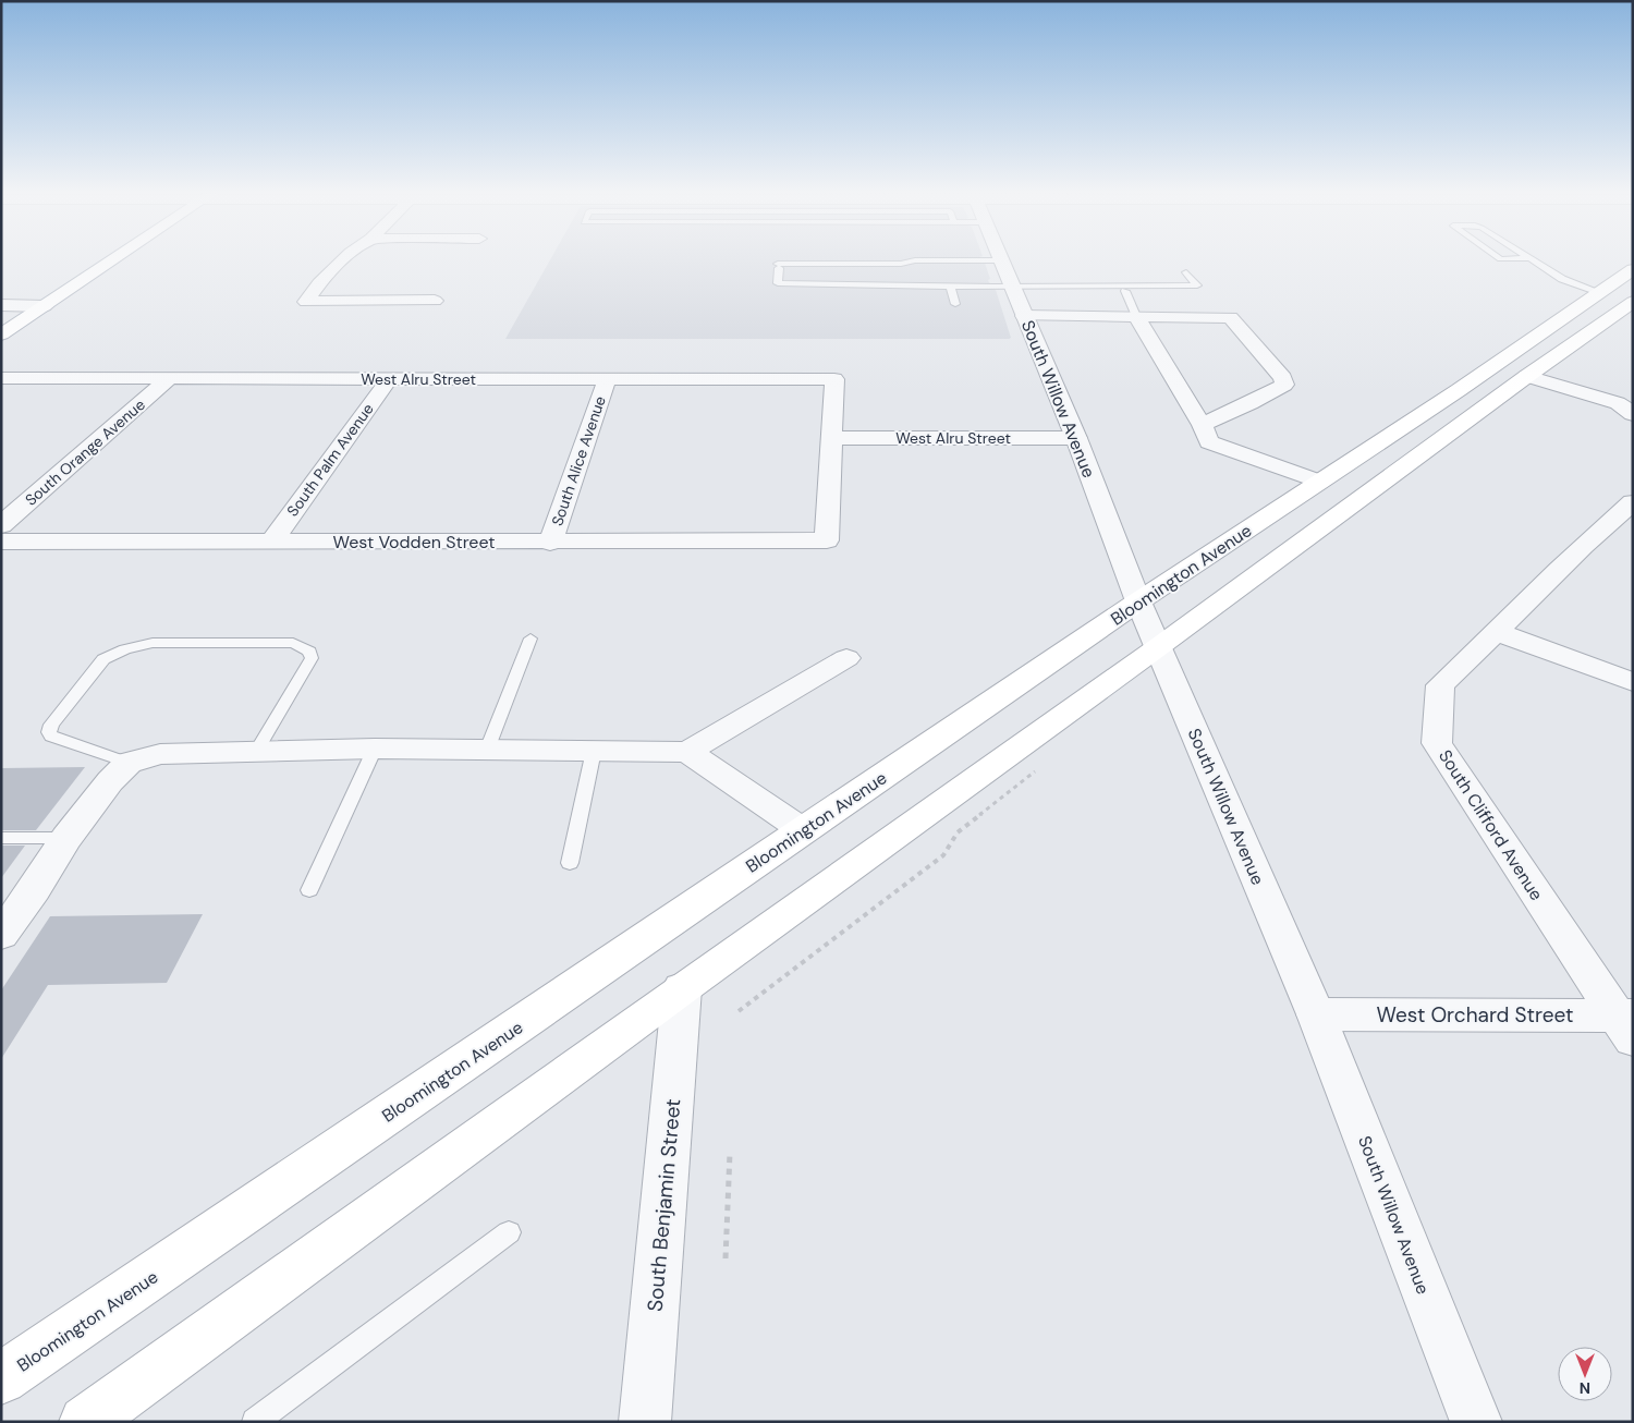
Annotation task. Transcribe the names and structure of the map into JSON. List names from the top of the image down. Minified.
{"streets":{"main road":["Bloomington Avenue"],"street":["West Alru Street","South Willow Avenue","South Orange Avenue","South Palm Avenue","South Alice Avenue","West Vodden Street","South Clifford Avenue","West Orchard Street","South Benjamin Street"]},"crossings":[["West Alru Street","South Willow Avenue"],["West Alru Street","South Orange Avenue"],["West Alru Street","South Palm Avenue"],["West Alru Street","South Alice Avenue"],["West Alru Street","West Vodden Street"],["South Willow Avenue","Bloomington Avenue"],["South Willow Avenue","West Orchard Street"],["South Palm Avenue","West Vodden Street"],["South Alice Avenue","West Vodden Street"],["South Clifford Avenue","West Orchard Street"]],"north":"bottom"}
